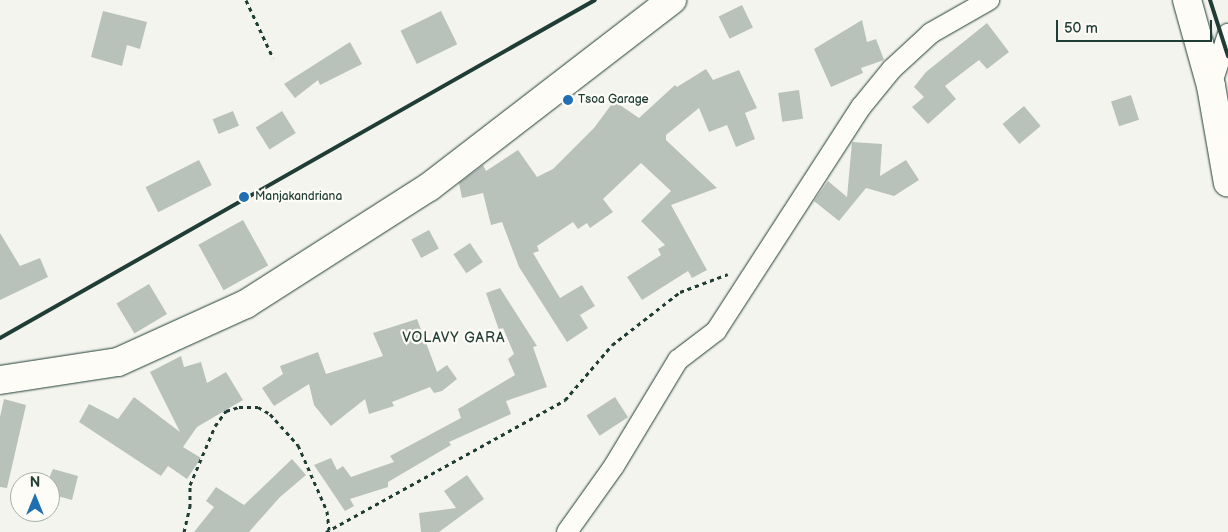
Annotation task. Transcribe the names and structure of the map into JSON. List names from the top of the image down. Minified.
{"districts":["VOLAVY GARA"],"places":["Tsoa Garage","Manjakandriana"],"scale_bar":"50 m","north":"top"}
